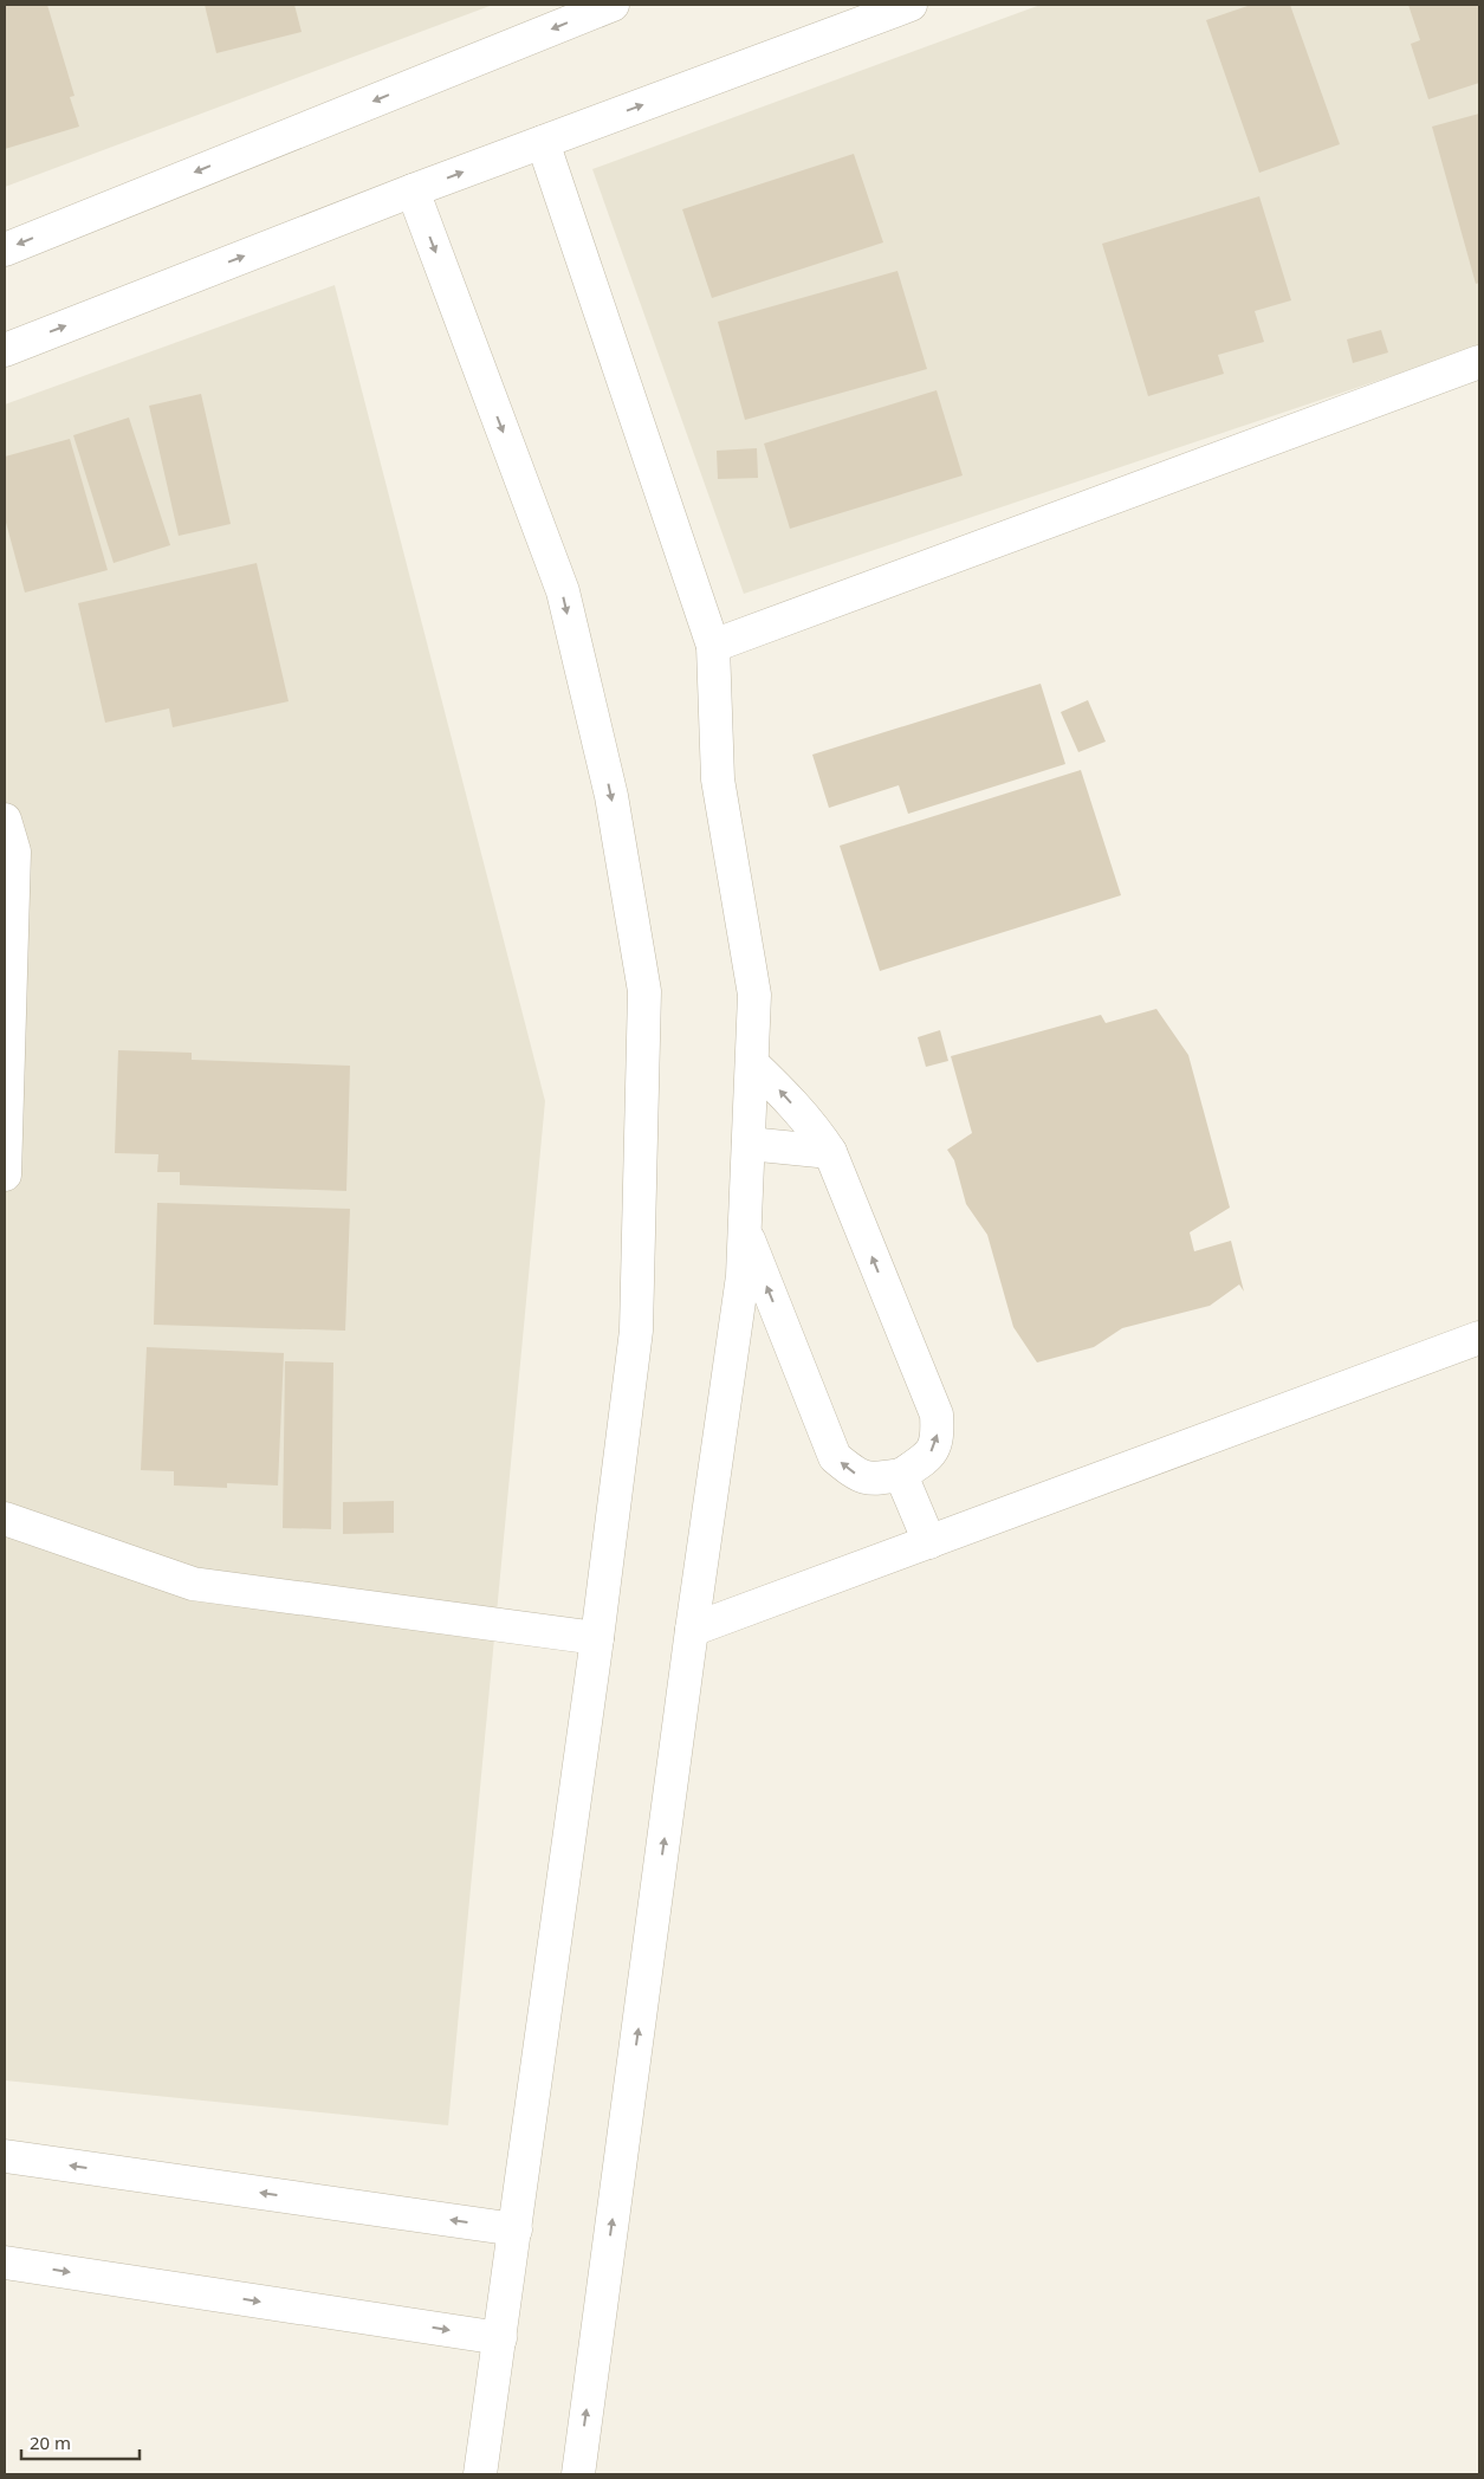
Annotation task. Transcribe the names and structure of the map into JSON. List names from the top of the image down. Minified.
{"scale_bar":"20 m"}
